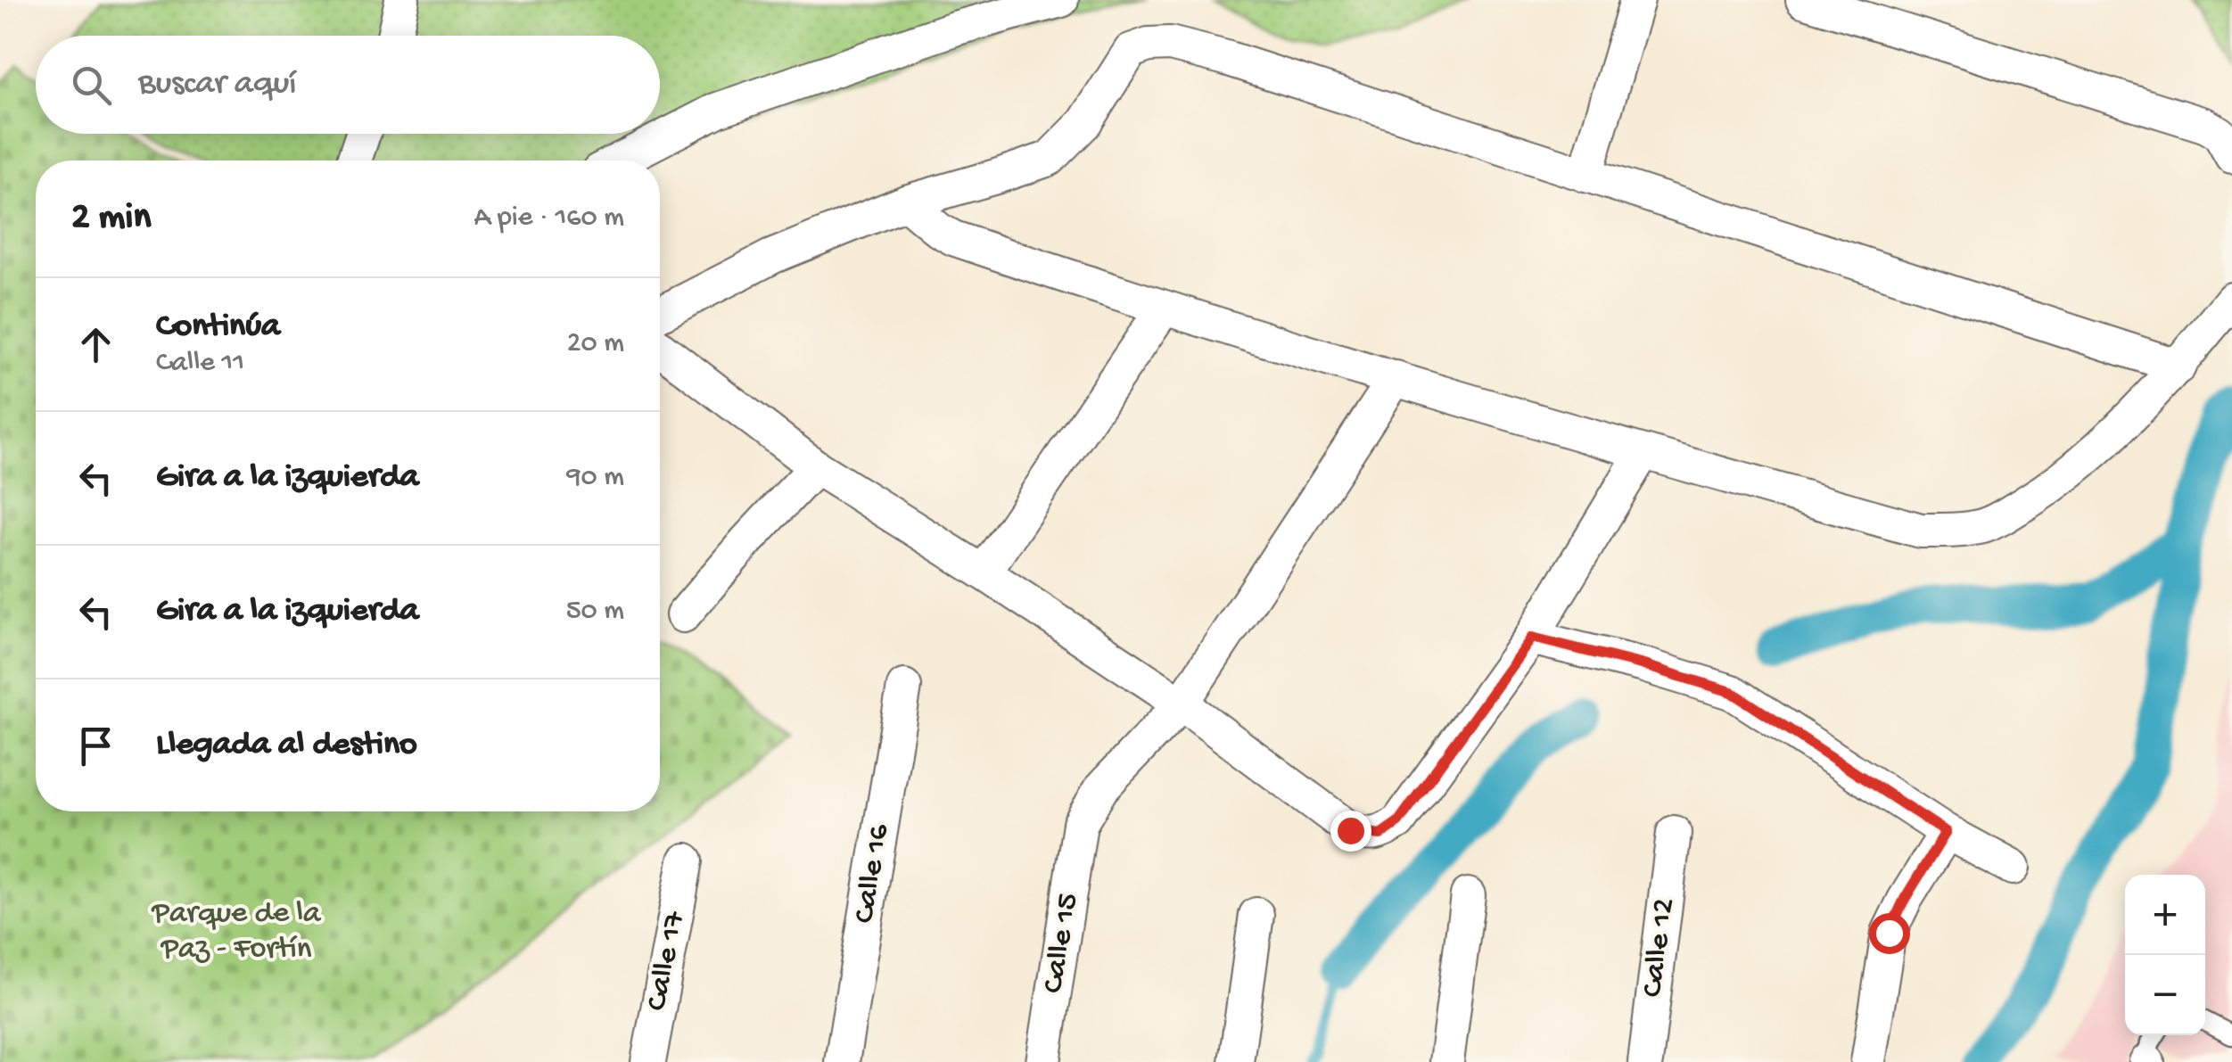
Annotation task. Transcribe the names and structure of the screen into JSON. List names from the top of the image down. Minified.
{"streets":{"street":["Calle 16","Calle 15","Calle 12","Calle 17"]},"parks":["Parque de la Paz - Fortín"],"page":{"search":"Buscar aquí","heading":["2 min","A pie · 160 m"],"list":[["Continúa","Calle 11","20 m"],["Gira a la izquierda","90 m"],["Gira a la izquierda","50 m"],"Llegada al destino"],"map_buttons":["+","−"]}}
